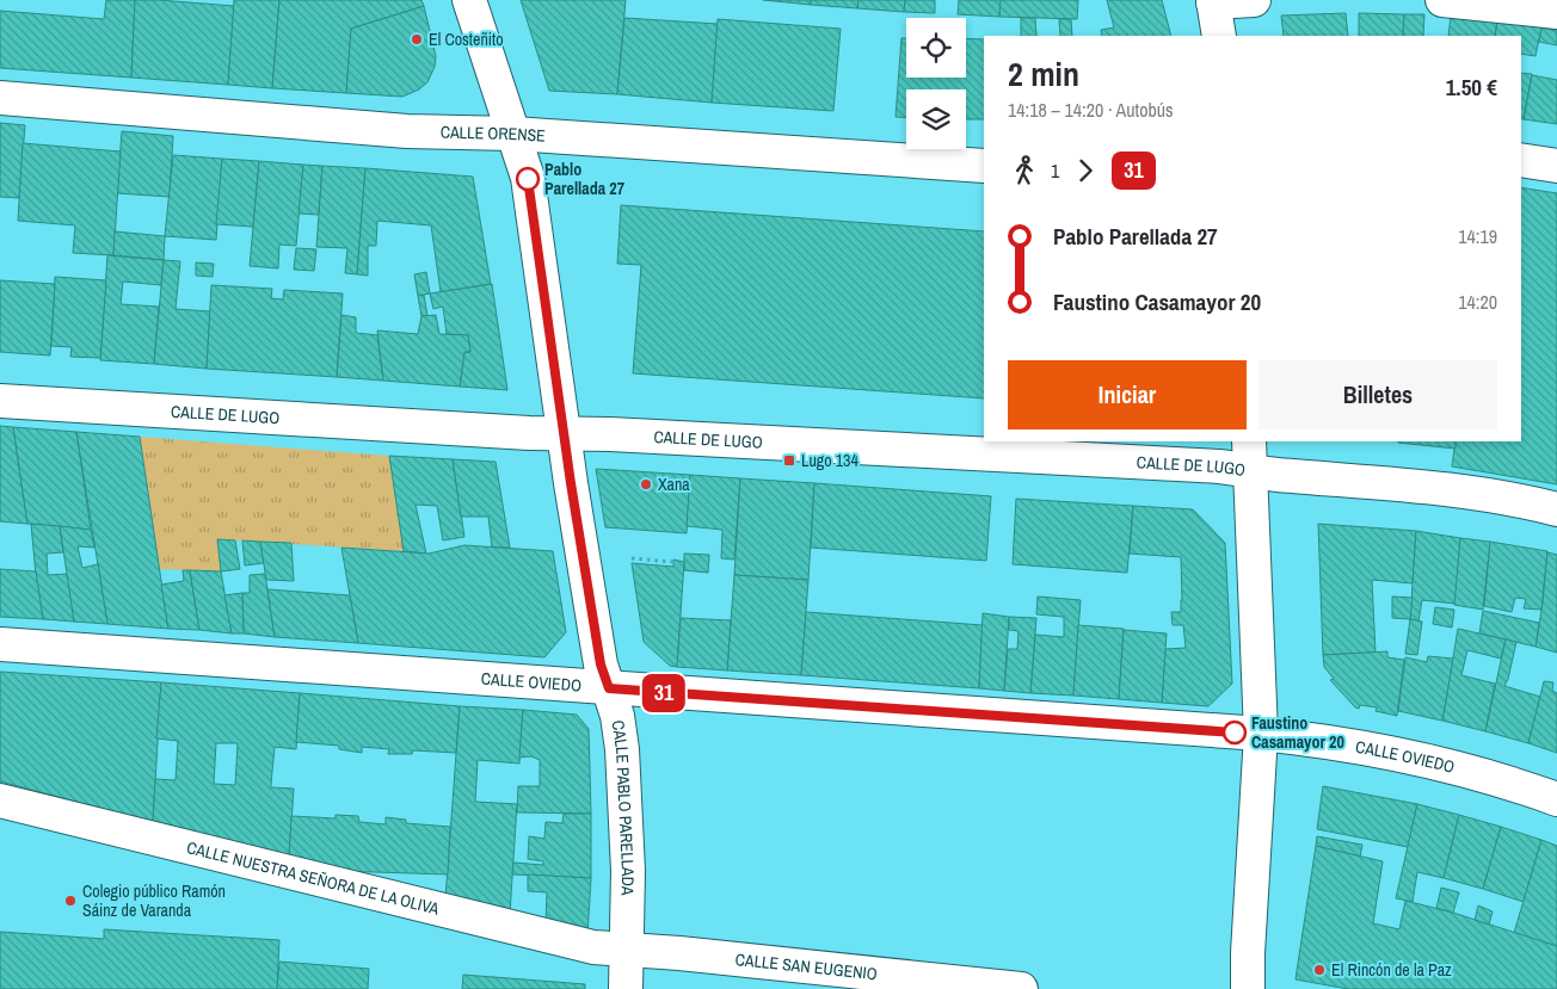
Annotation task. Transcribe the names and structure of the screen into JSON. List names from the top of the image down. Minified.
{"streets":{"street":["CALLE ORENSE","CALLE DE LUGO","CALLE OVIEDO","CALLE PABLO PARELLADA","CALLE NUESTRA SEÑORA DE LA OLIVA","CALLE SAN EUGENIO"]},"crossings":[["CALLE ORENSE","CALLE PABLO PARELLADA"],["CALLE DE LUGO","CALLE PABLO PARELLADA"],["CALLE OVIEDO","CALLE PABLO PARELLADA"],["CALLE PABLO PARELLADA","CALLE NUESTRA SEÑORA DE LA OLIVA"],["CALLE PABLO PARELLADA","CALLE SAN EUGENIO"],["CALLE NUESTRA SEÑORA DE LA OLIVA","CALLE SAN EUGENIO"]],"places":{"other":["El Costeñito","Pablo Parellada 27","Xana","Faustino Casamayor 20","Colegio público Ramón Sáinz de Varanda","El Rincón de la Paz"],"transit":["Lugo 134"]},"lines":["bus line 31"],"page":{"on_map":"31","heading":["2 min","14:18 – 14:20 · Autobús","1.50 €"],"legs":["1","31"],"list":[{"name":"Pablo Parellada 27","value":"14:19"},{"name":"Faustino Casamayor 20","value":"14:20"}],"buttons":["Iniciar","Billetes"]}}
